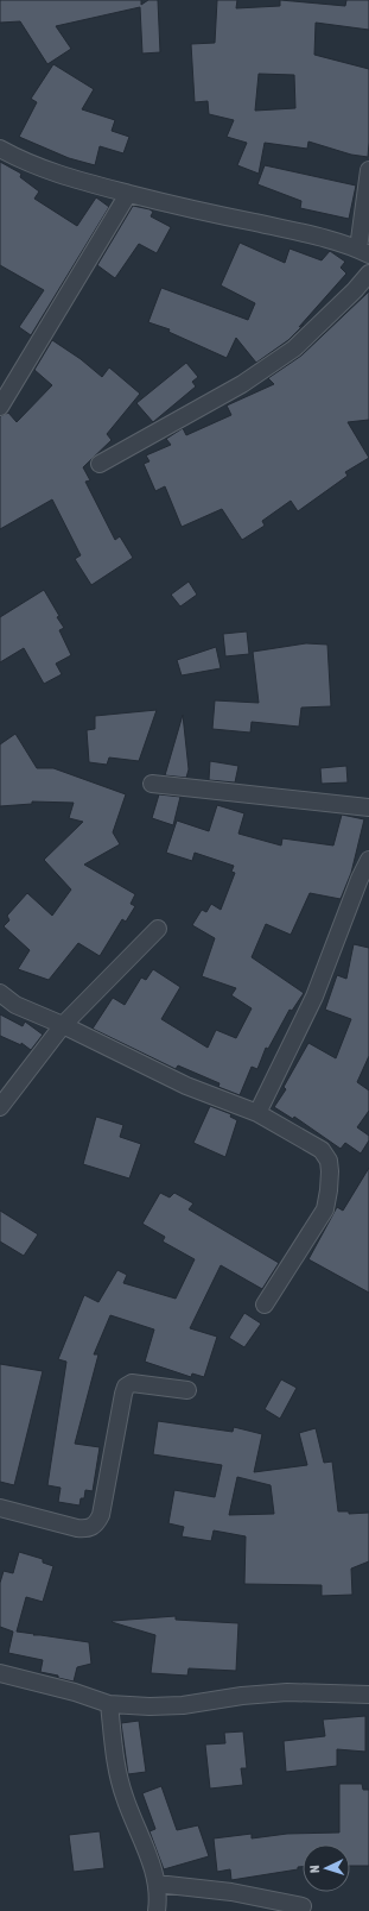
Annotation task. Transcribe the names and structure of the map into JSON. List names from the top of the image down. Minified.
{"north":"left"}
